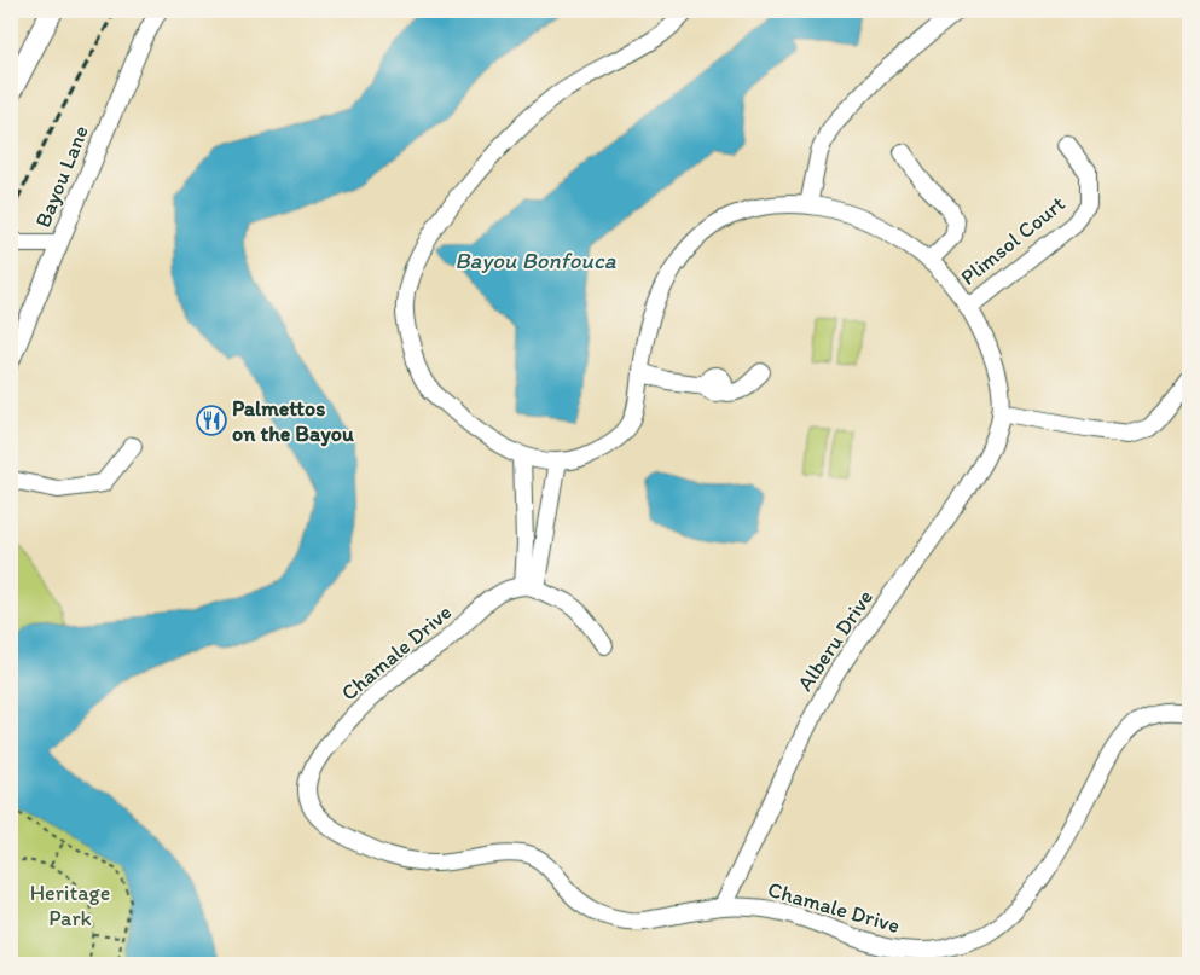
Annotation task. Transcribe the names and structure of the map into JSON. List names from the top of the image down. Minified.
{"streets":{"street":["Bayou Lane","Plimsol Court","Alberu Drive","Chamale Drive"]},"crossings":[["Alberu Drive","Chamale Drive"]],"water":["Bayou Bonfouca"],"parks":["Heritage Park"],"places":{"restaurant":["Palmettos on the Bayou"]}}
